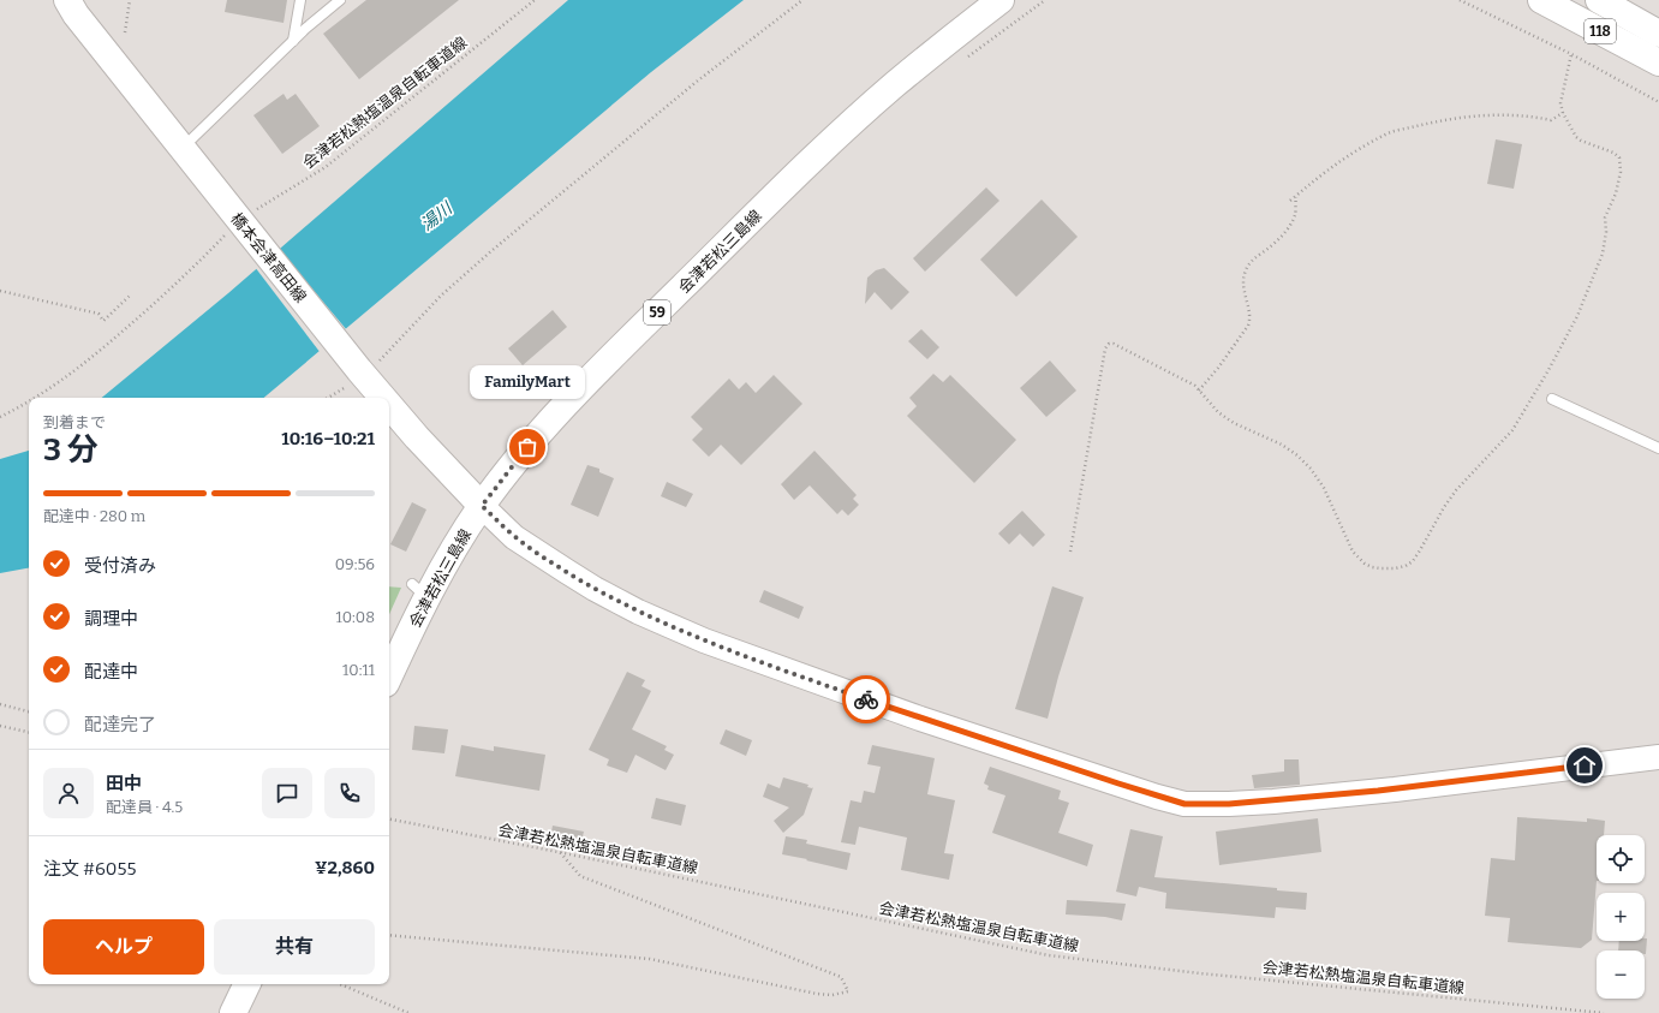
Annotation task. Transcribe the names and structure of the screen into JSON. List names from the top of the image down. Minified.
{"streets":{"main road":["118","会津若松三島線","橋本会津高田線","59"],"path":["会津若松熱塩温泉自転車道線"]},"crossings":[["会津若松熱塩温泉自転車道線","橋本会津高田線"],["会津若松三島線","橋本会津高田線"]],"water":["湯川"],"places":["FamilyMart"],"page":{"bubble":"FamilyMart","heading":["3 分","到着まで","10:16–10:21"],"panel":["田中","配達員 · 4.5","注文 #6055","¥2,860"],"bar":"配達中 · 280 m","list":[["受付済み","09:56"],["調理中","10:08"],["配達中","10:11"],"配達完了"],"map_buttons":["+","−"],"buttons":["ヘルプ","共有"]}}
